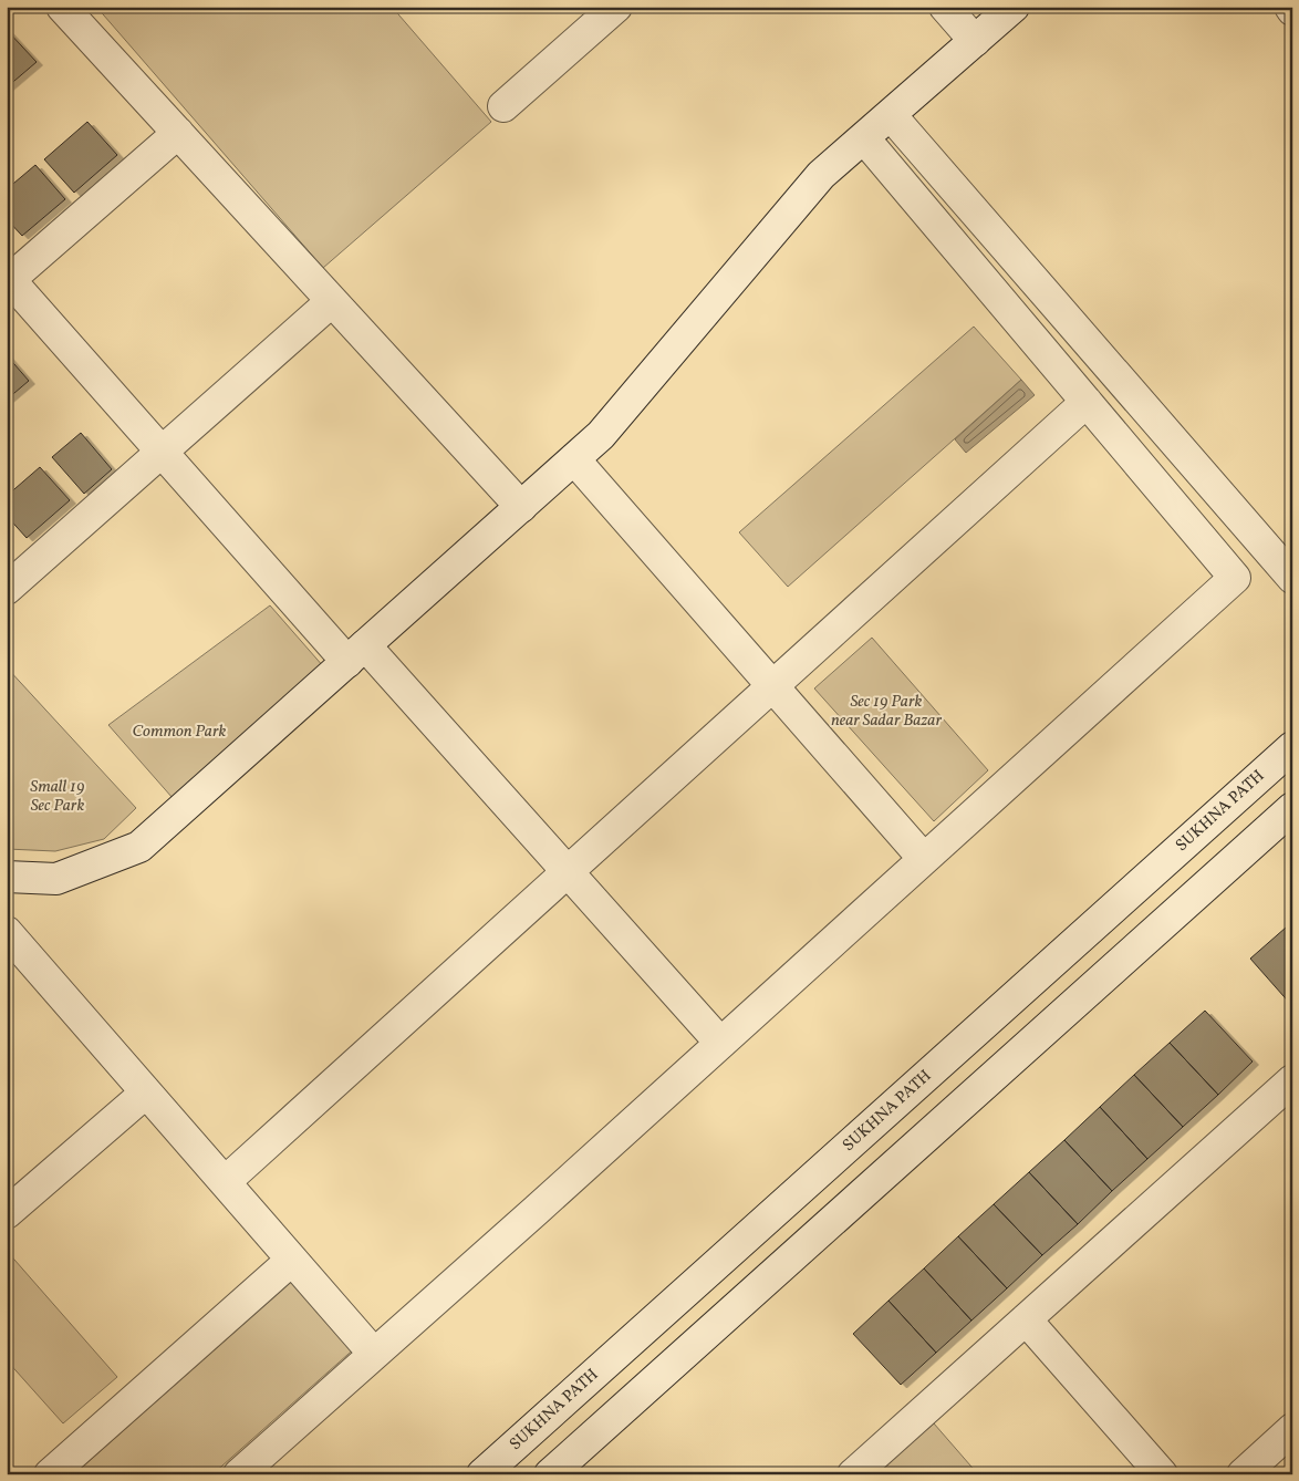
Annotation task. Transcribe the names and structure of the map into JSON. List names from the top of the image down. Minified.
{"streets":{"street":["SUKHNA PATH"]},"parks":["Sec 19 Park near Sadar Bazar","Common Park","Small 19 Sec Park"]}
